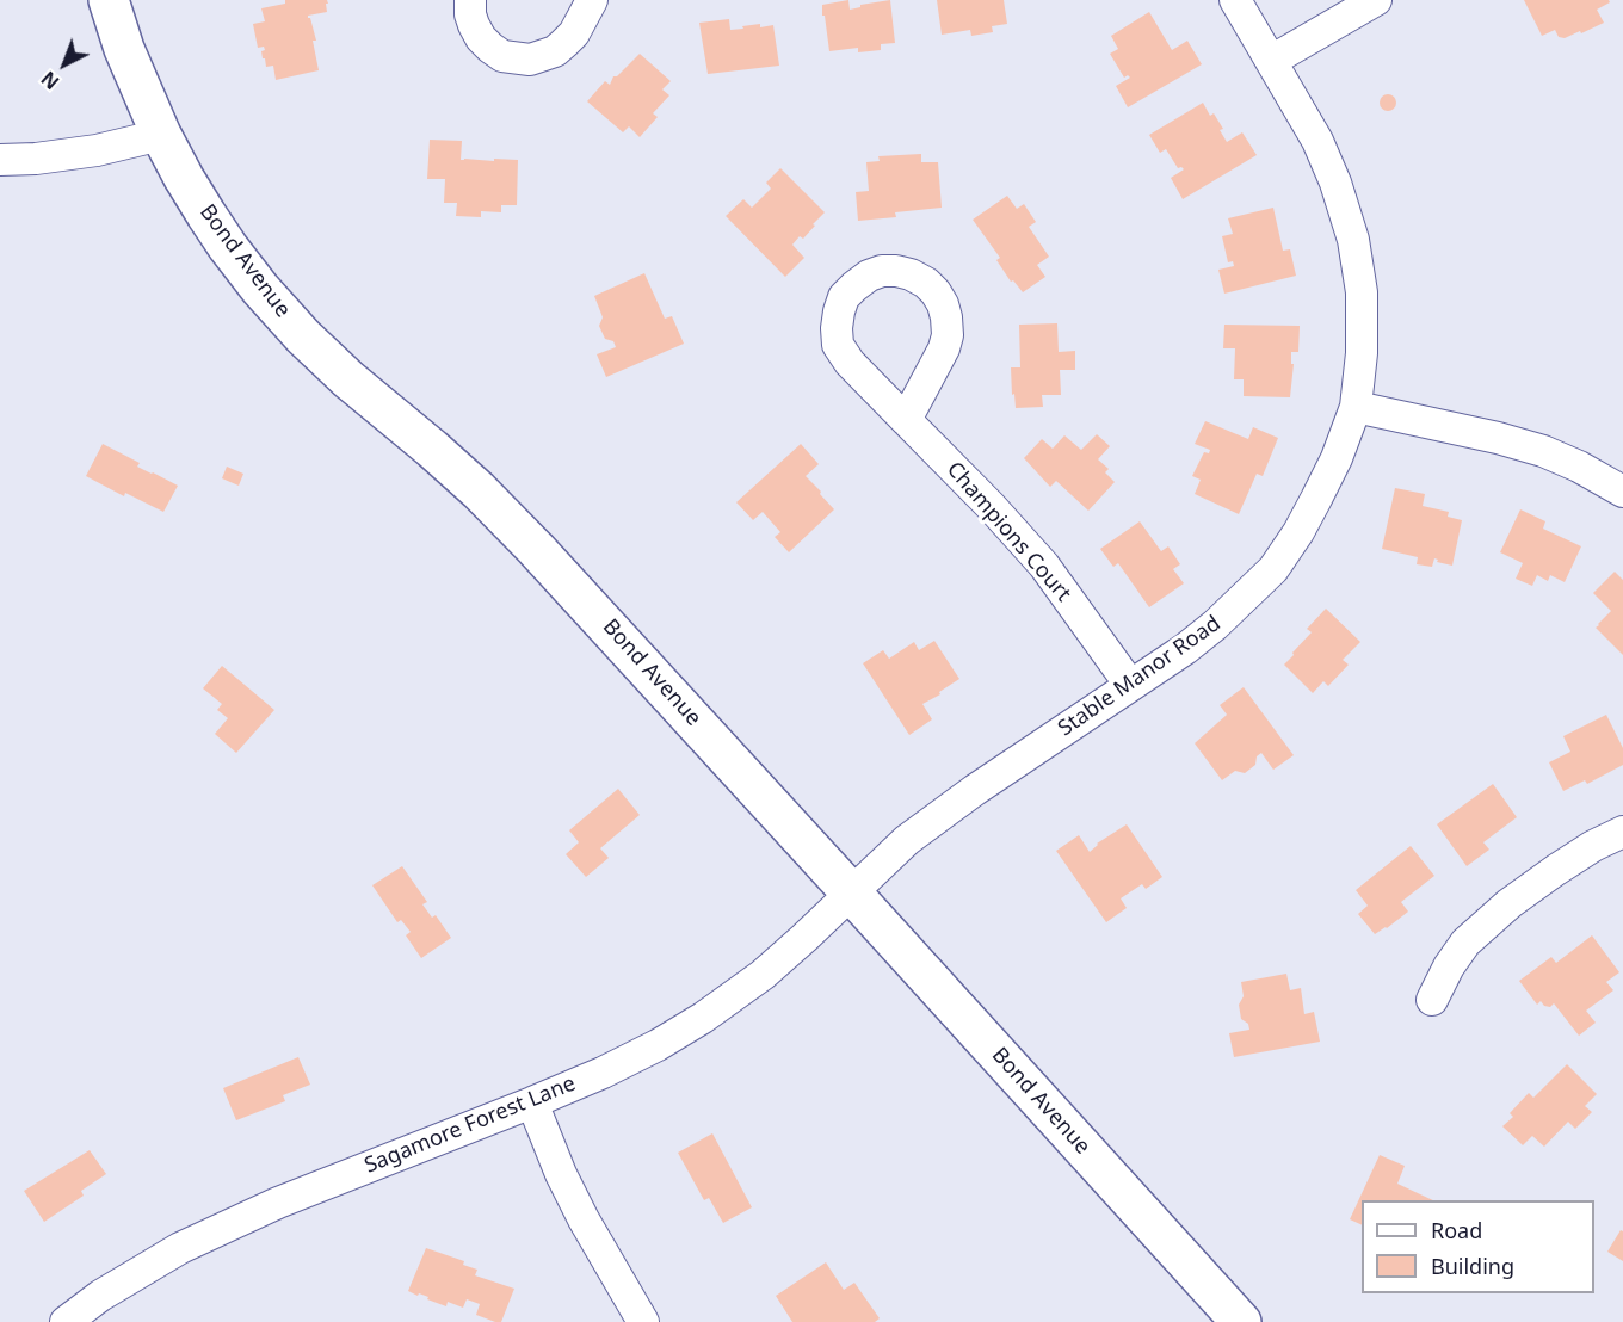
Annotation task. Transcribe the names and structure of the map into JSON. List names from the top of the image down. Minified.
{"streets":{"street":["Bond Avenue","Champions Court","Stable Manor Road","Sagamore Forest Lane"]},"crossings":[["Bond Avenue","Stable Manor Road"],["Bond Avenue","Sagamore Forest Lane"],["Champions Court","Stable Manor Road"],["Stable Manor Road","Sagamore Forest Lane"]],"legend":["Road","Building"],"north":"bottom left"}
